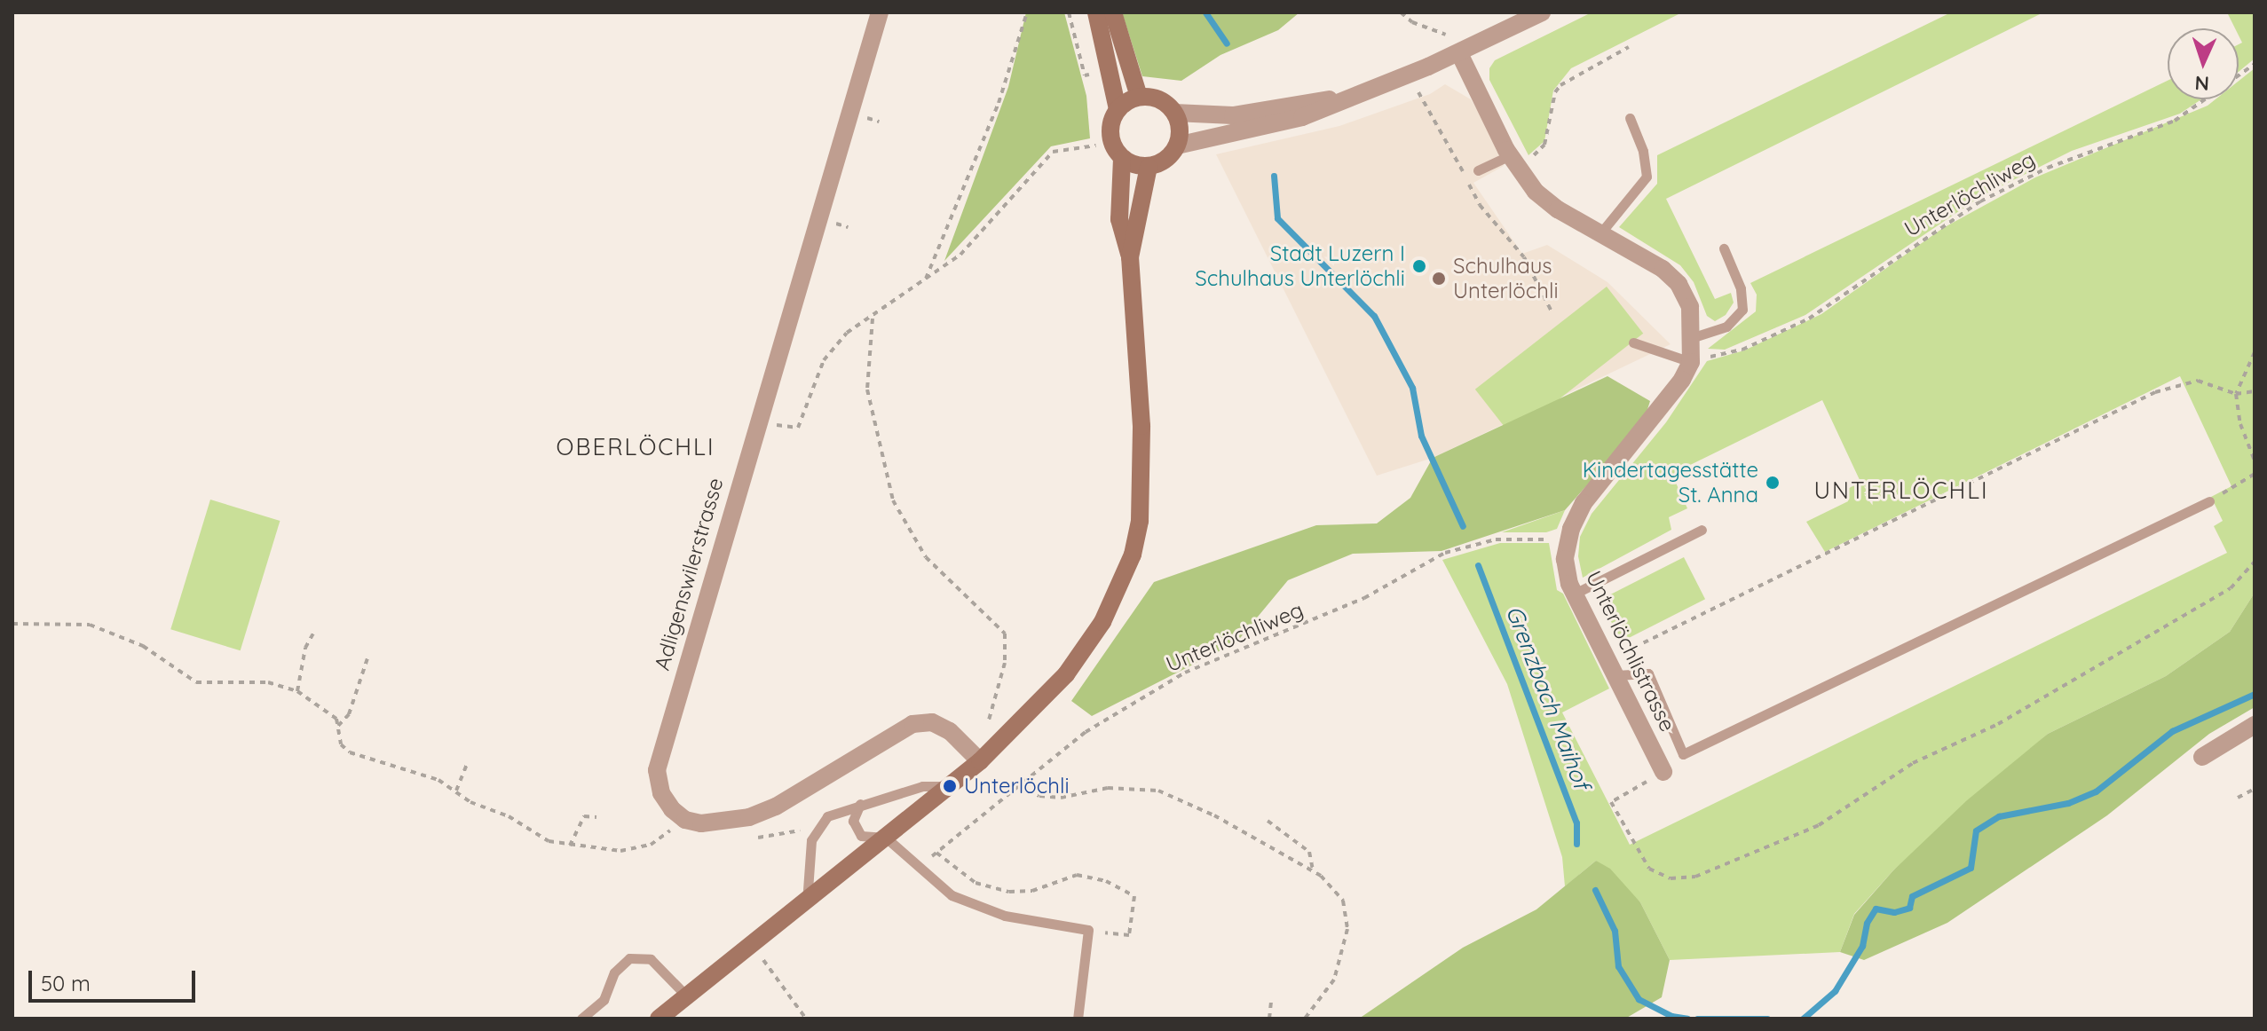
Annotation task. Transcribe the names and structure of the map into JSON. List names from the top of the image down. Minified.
{"streets":{"street":["Adligenswilerstrasse","Unterlöchlistrasse"],"path":["Unterlöchliweg"]},"crossings":[["Unterlöchliweg","Unterlöchlistrasse"]],"districts":["OBERLÖCHLI","UNTERLÖCHLI"],"water":["Grenzbach Maihof"],"places":["Stadt Luzern I Schulhaus Unterlöchli","Schulhaus Unterlöchli","Kindertagesstätte St. Anna","Unterlöchli"],"scale_bar":"50 m","north":"bottom"}
